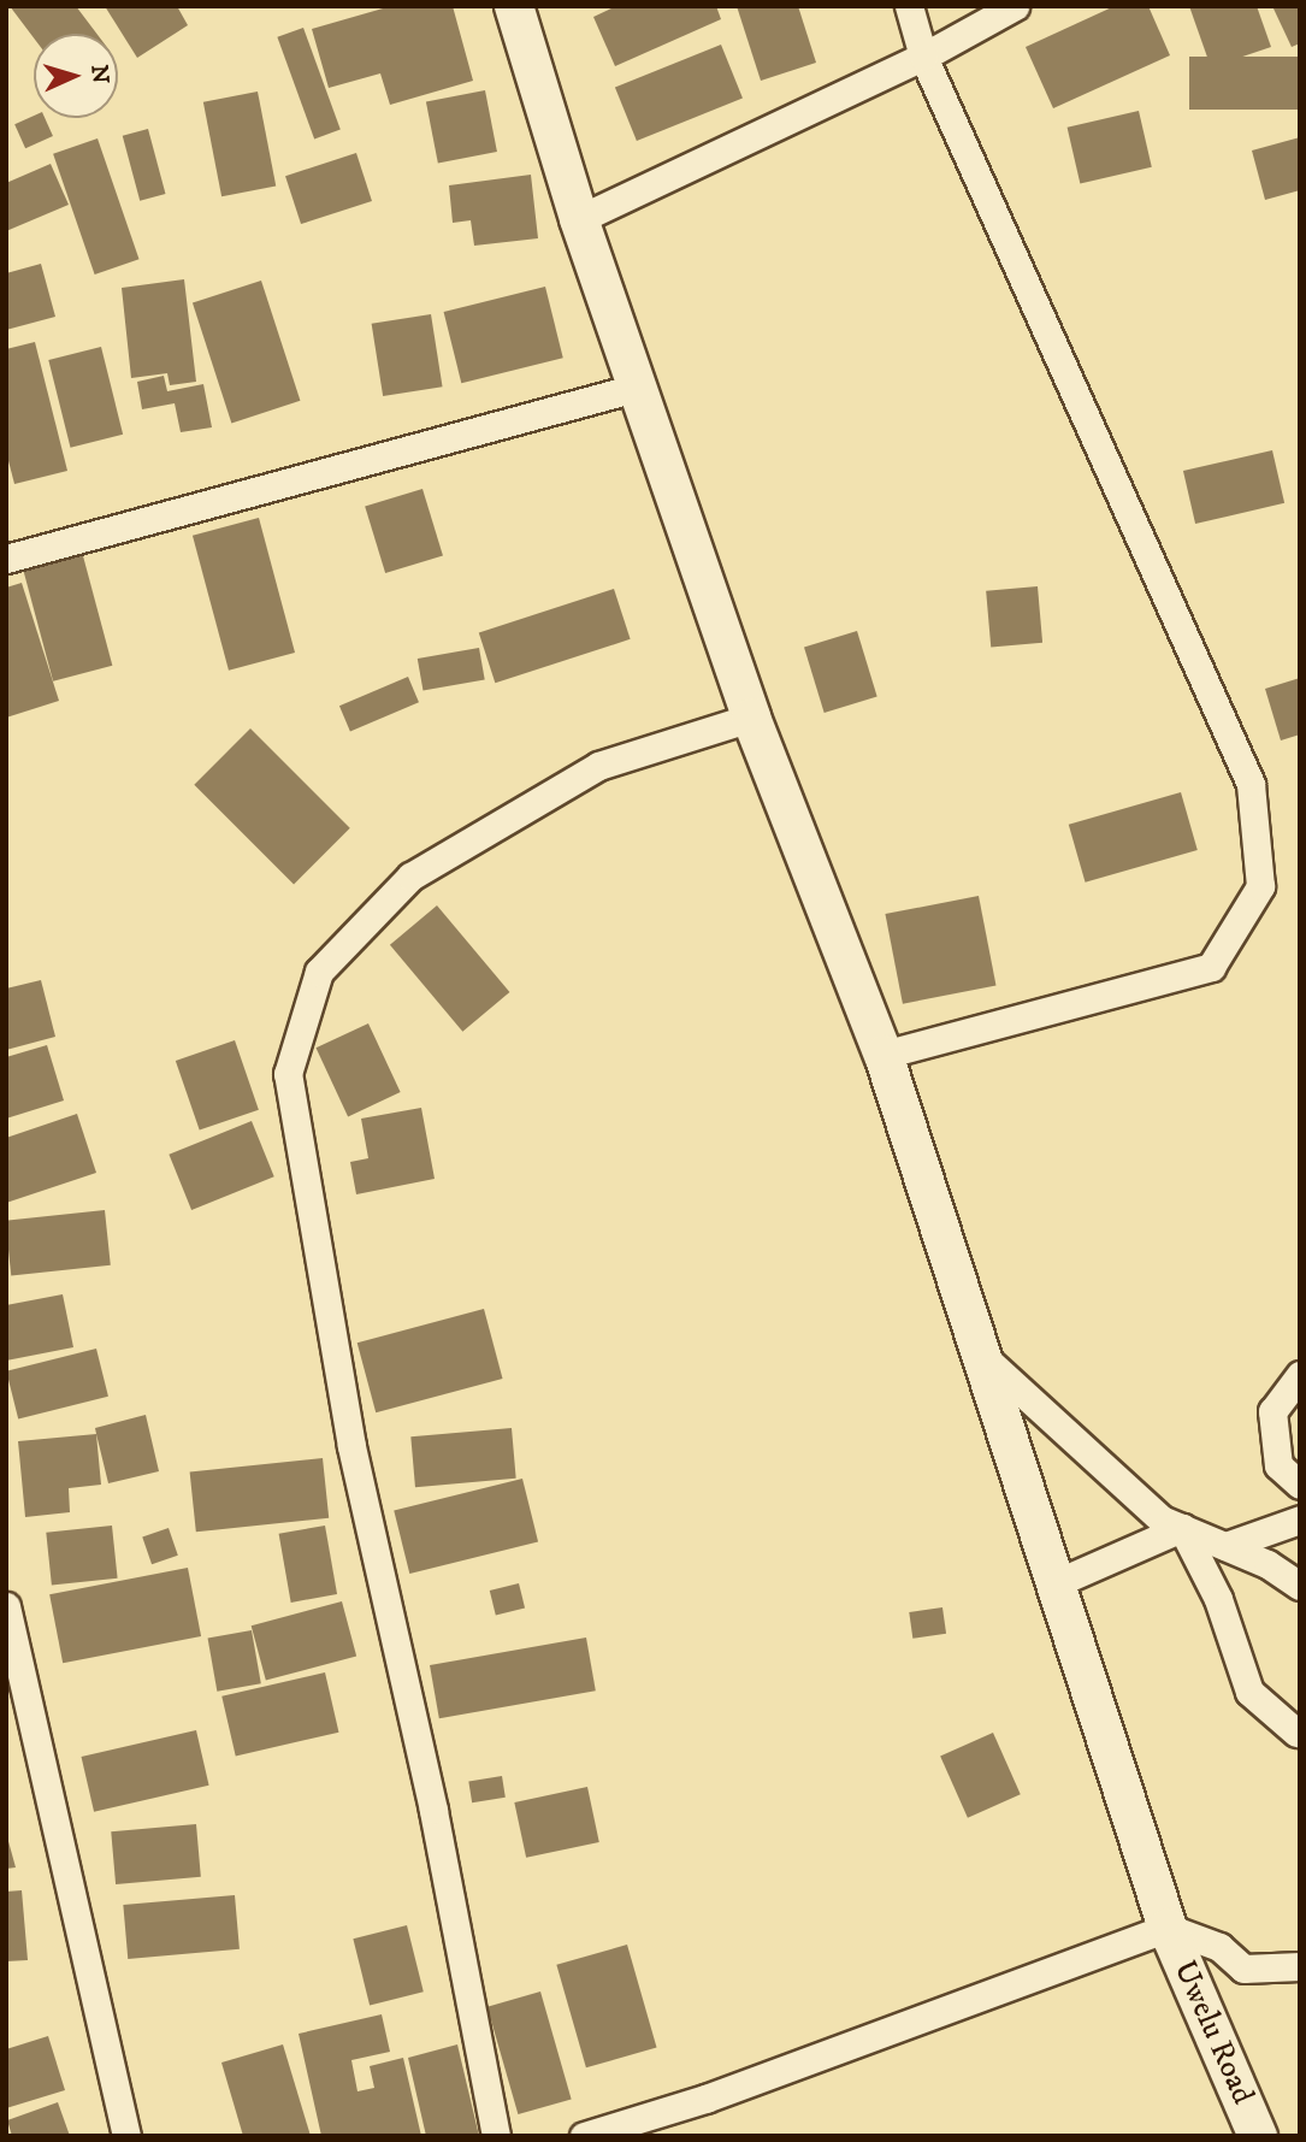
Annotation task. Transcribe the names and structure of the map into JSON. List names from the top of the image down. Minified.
{"streets":{"street":["Uwelu Road"]},"north":"right"}
